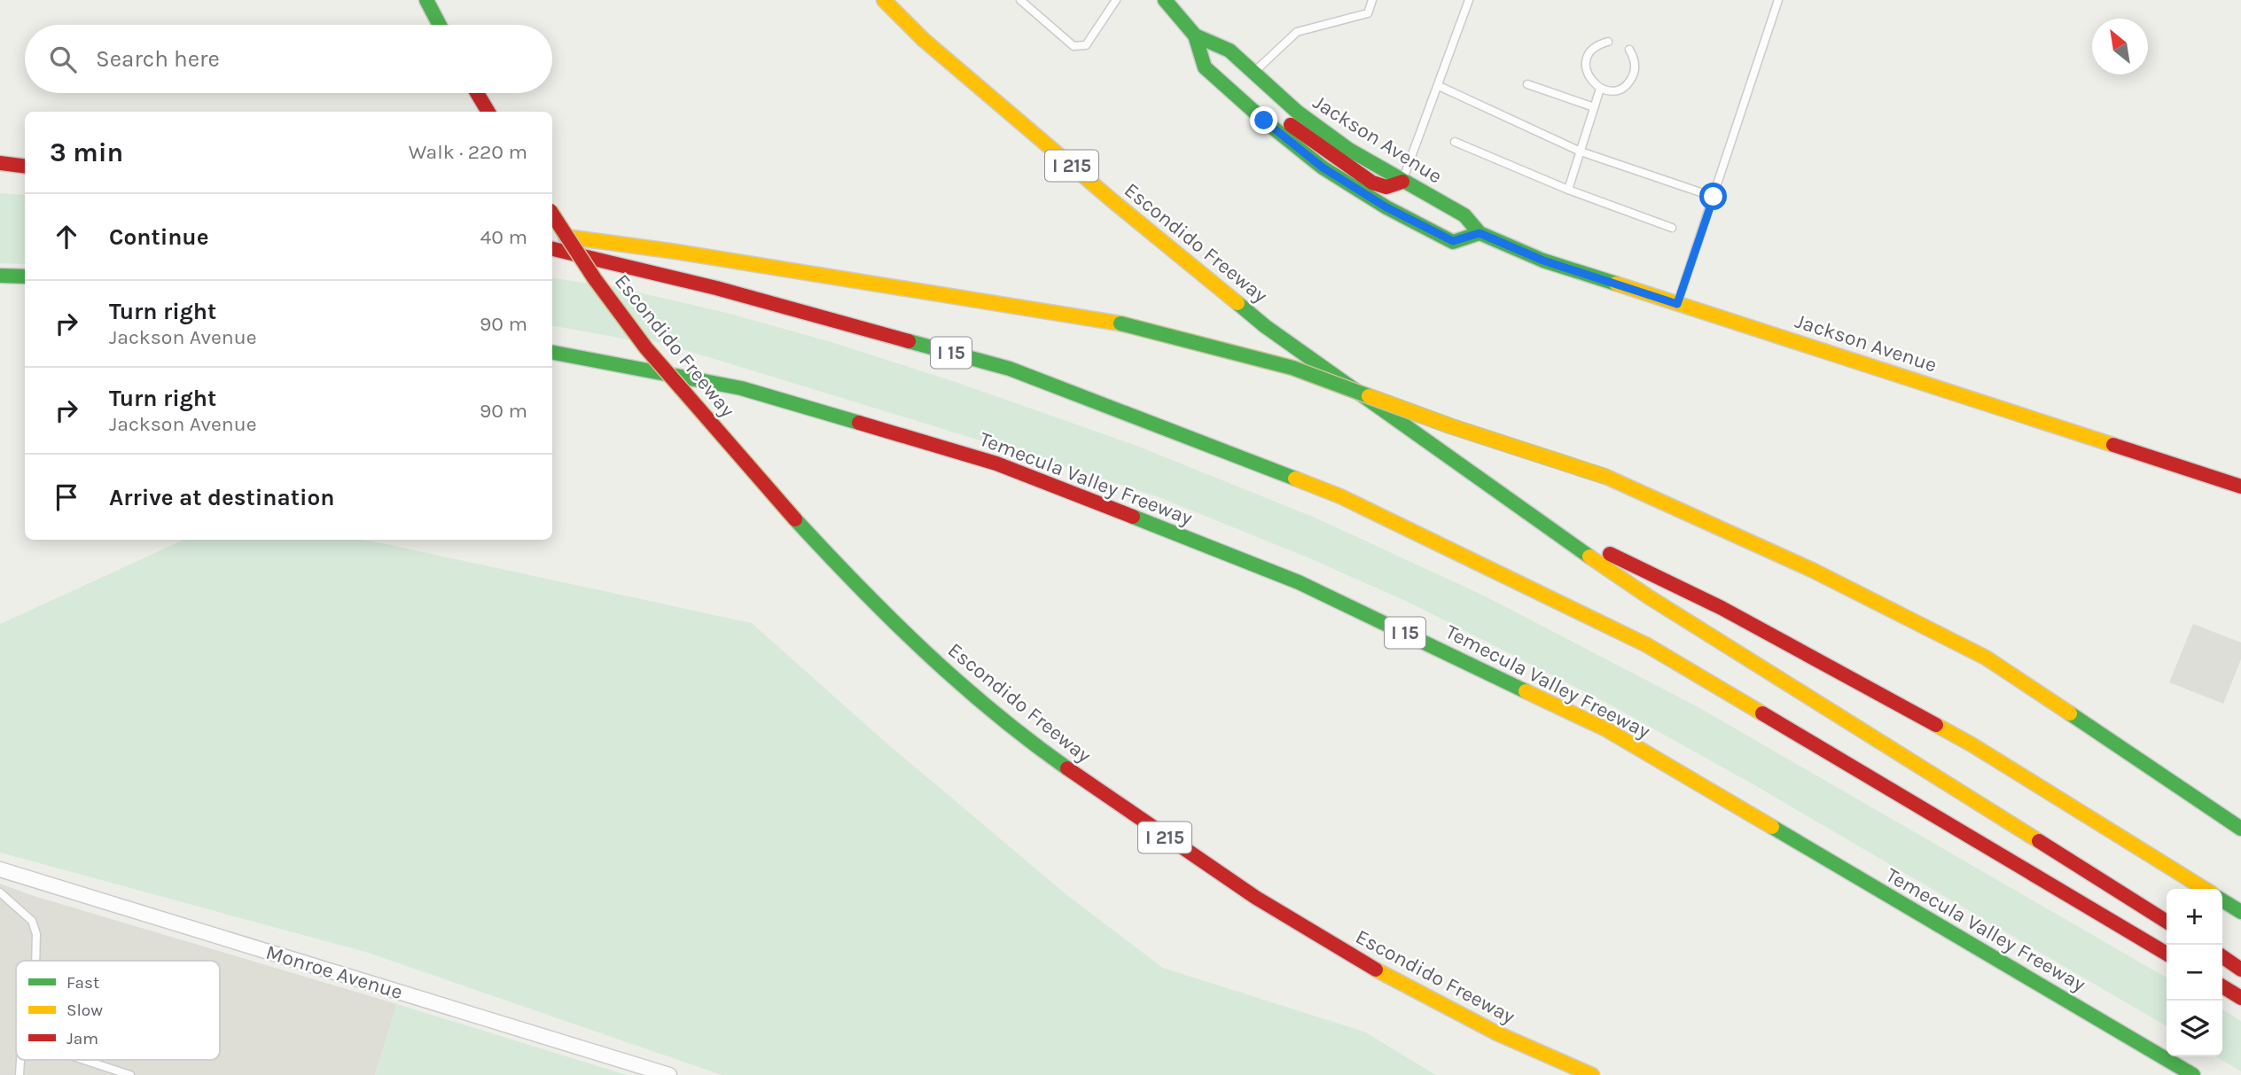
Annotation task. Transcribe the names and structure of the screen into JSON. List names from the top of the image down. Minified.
{"streets":{"main road":["Jackson Avenue","I 215","Escondido Freeway","I 15","Temecula Valley Freeway"],"street":["Monroe Avenue"]},"legend":["Fast","Slow","Jam"],"north":"top left","page":{"search":"Search here","heading":["3 min","Walk · 220 m"],"list":[["Continue","40 m"],["Turn right","Jackson Avenue","90 m"],["Turn right","Jackson Avenue","90 m"],"Arrive at destination"],"map_buttons":["+","−"]}}
